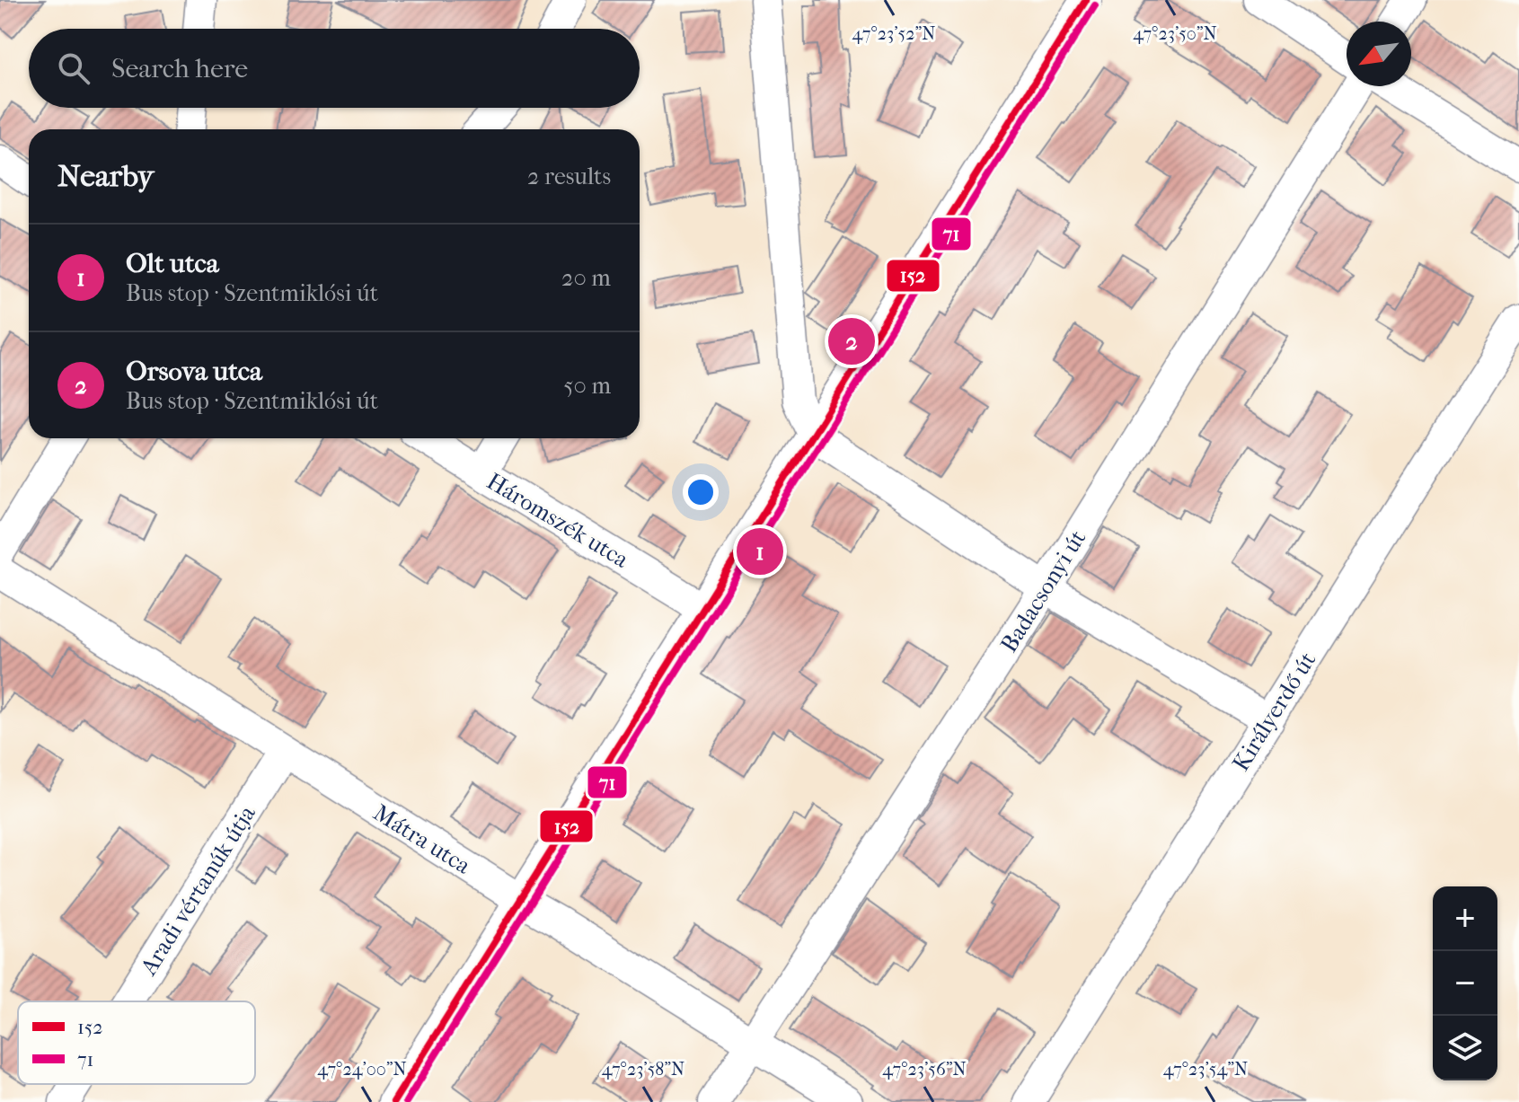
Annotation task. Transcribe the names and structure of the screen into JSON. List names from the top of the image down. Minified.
{"streets":{"street":["Háromszék utca","Badacsonyi út","Királyerdő út","Mátra utca","Aradi vértanúk útja"]},"crossings":[["Badacsonyi út","Mátra utca"],["Mátra utca","Aradi vértanúk útja"]],"lines":["transit line 152","transit line 71"],"legend":["152","71"],"north":"bottom left","page":{"search":"Search here","heading":["Nearby","2 results"],"list":[{"mark":"1","name":"Olt utca","note":"Bus stop · Szentmiklósi út","value":"20 m"},{"mark":"2","name":"Orsova utca","note":"Bus stop · Szentmiklósi út","value":"50 m"}],"pins":["2","1"],"map_buttons":["+","−"]},"coordinates":["47°23'52\"N","47°23'50\"N","47°24'00\"N","47°23'58\"N","47°23'56\"N","47°23'54\"N"]}
